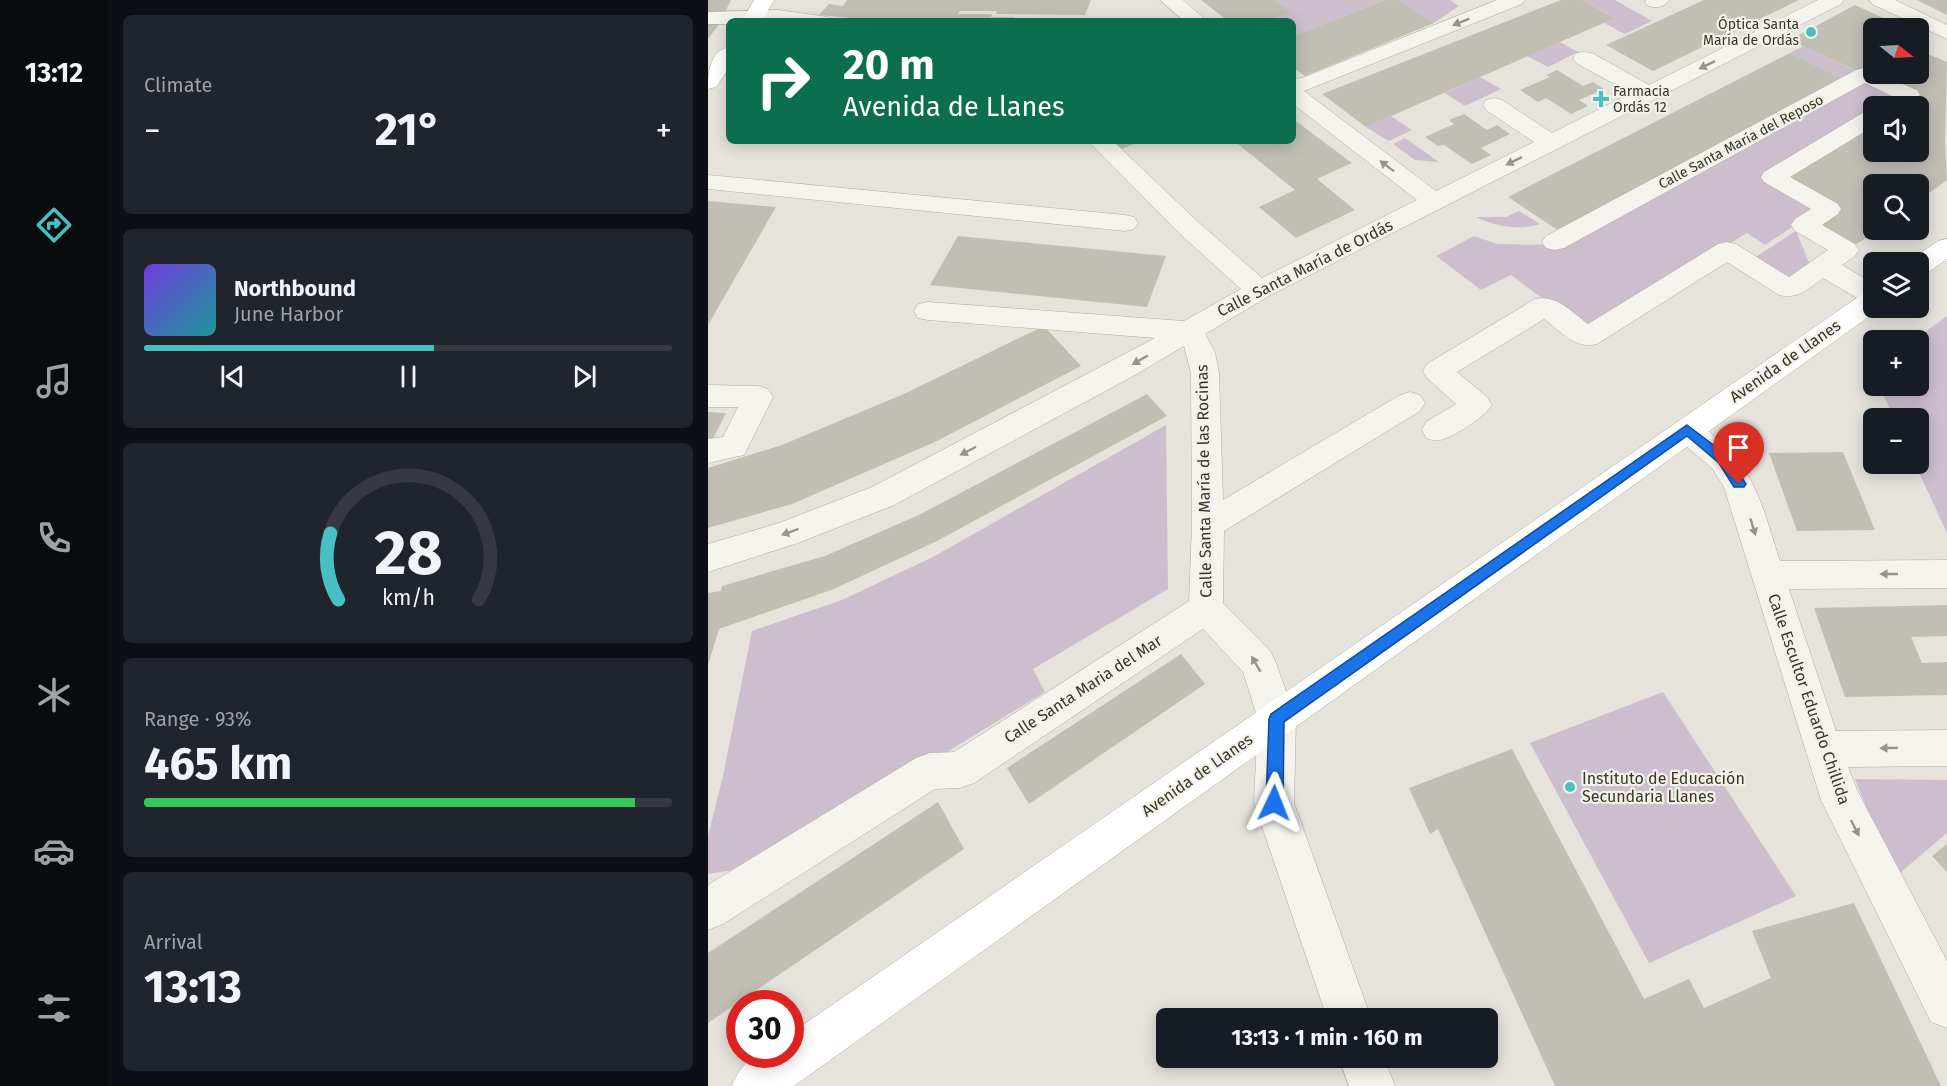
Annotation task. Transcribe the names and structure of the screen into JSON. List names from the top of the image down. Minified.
{"streets":{"main road":["Avenida de Llanes"],"street":["Calle Santa María del Reposo","Calle Santa María de Ordás","Calle Santa María de las Rocinas","Calle Santa Maria del Mar","Calle Escultor Eduardo Chillida"]},"crossings":[["Calle Santa María de Ordás","Calle Santa María de las Rocinas"],["Avenida de Llanes","Calle Santa María de las Rocinas"],["Avenida de Llanes","Calle Escultor Eduardo Chillida"],["Calle Santa María de las Rocinas","Calle Santa Maria del Mar"]],"one_way":["Calle Santa María de Ordás","Calle Escultor Eduardo Chillida"],"places":{"other":["Óptica Santa María de Ordás","Instituto de Educación Secundaria Llanes"],"health":["Farmacia Ordás 12"]},"north":"right","page":{"tabs":"13:12","tile":["Climate",["Range · 93%","465 km"],["Arrival","13:13"]],"map_buttons":["+","−"],"turn":["20 m","Avenida de Llanes"],"heat":["−","21°","+"],"song":["Northbound","June Harbor"],"limit":"30","trip":"13:13 · 1 min · 160 m","gauge":["28","km/h"]}}
